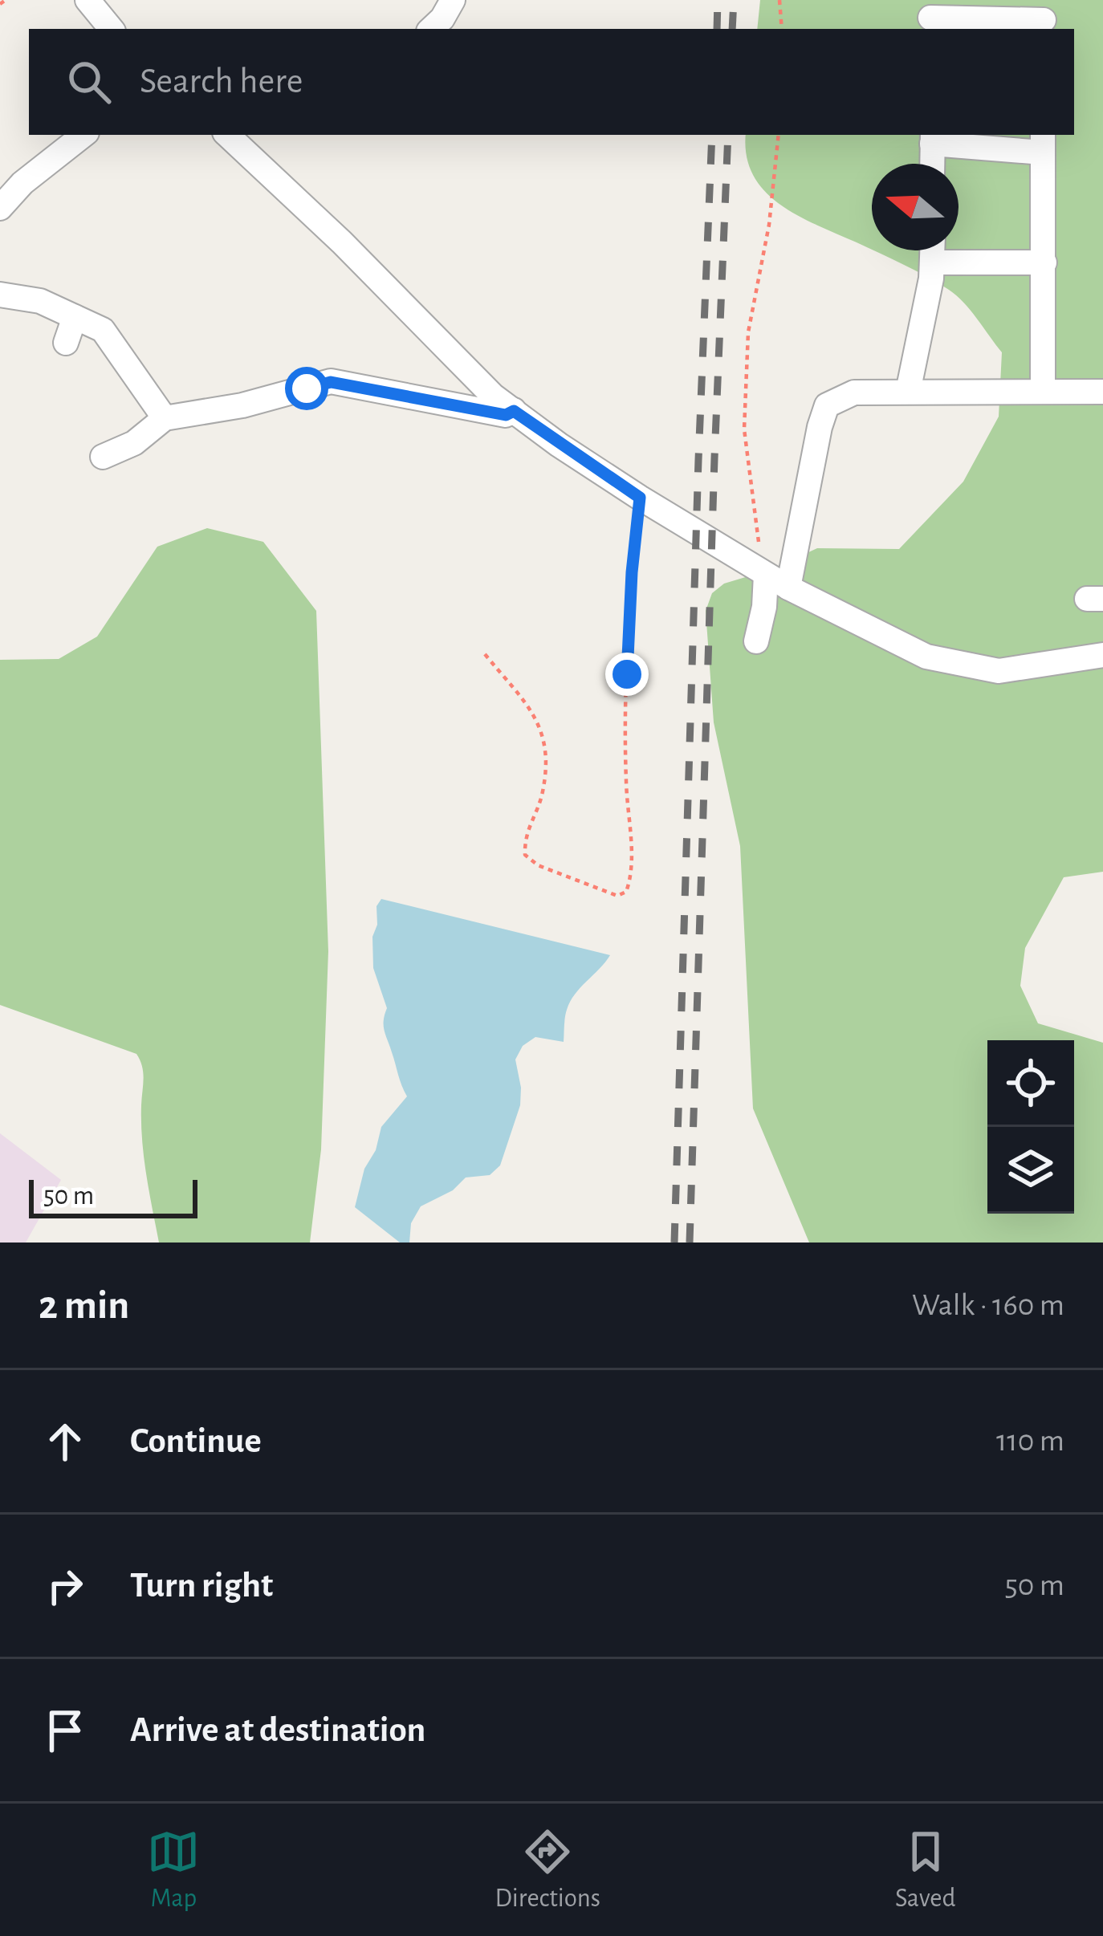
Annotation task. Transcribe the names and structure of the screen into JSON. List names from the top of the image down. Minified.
{"scale_bar":"50 m","north":"left","page":{"search":"Search here","scale":"50 m","heading":["2 min","Walk · 160 m"],"list":[["Continue","110 m"],["Turn right","50 m"],"Arrive at destination"],"nav":["Map","Directions","Saved"]}}
